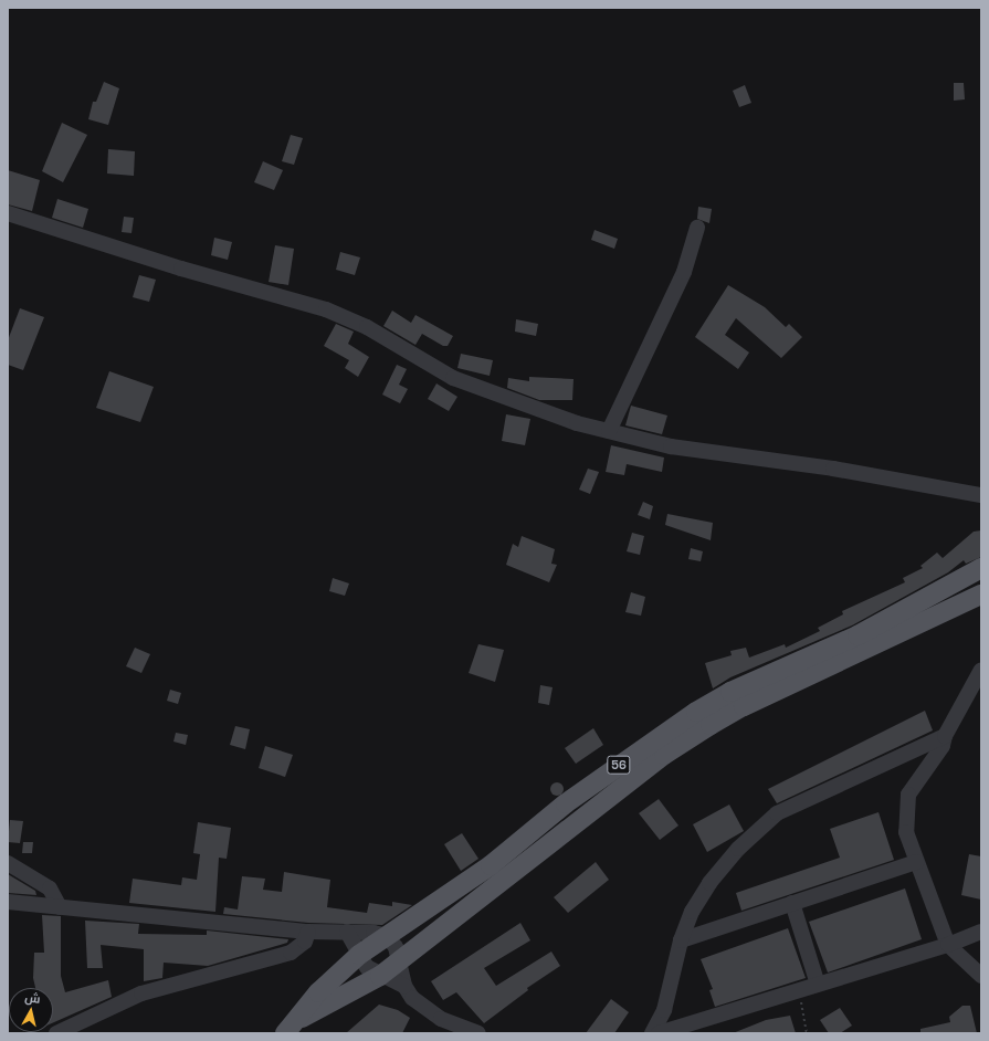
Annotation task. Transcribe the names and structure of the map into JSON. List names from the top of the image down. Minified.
{"streets":{"main road":["56"]},"north":"top"}
